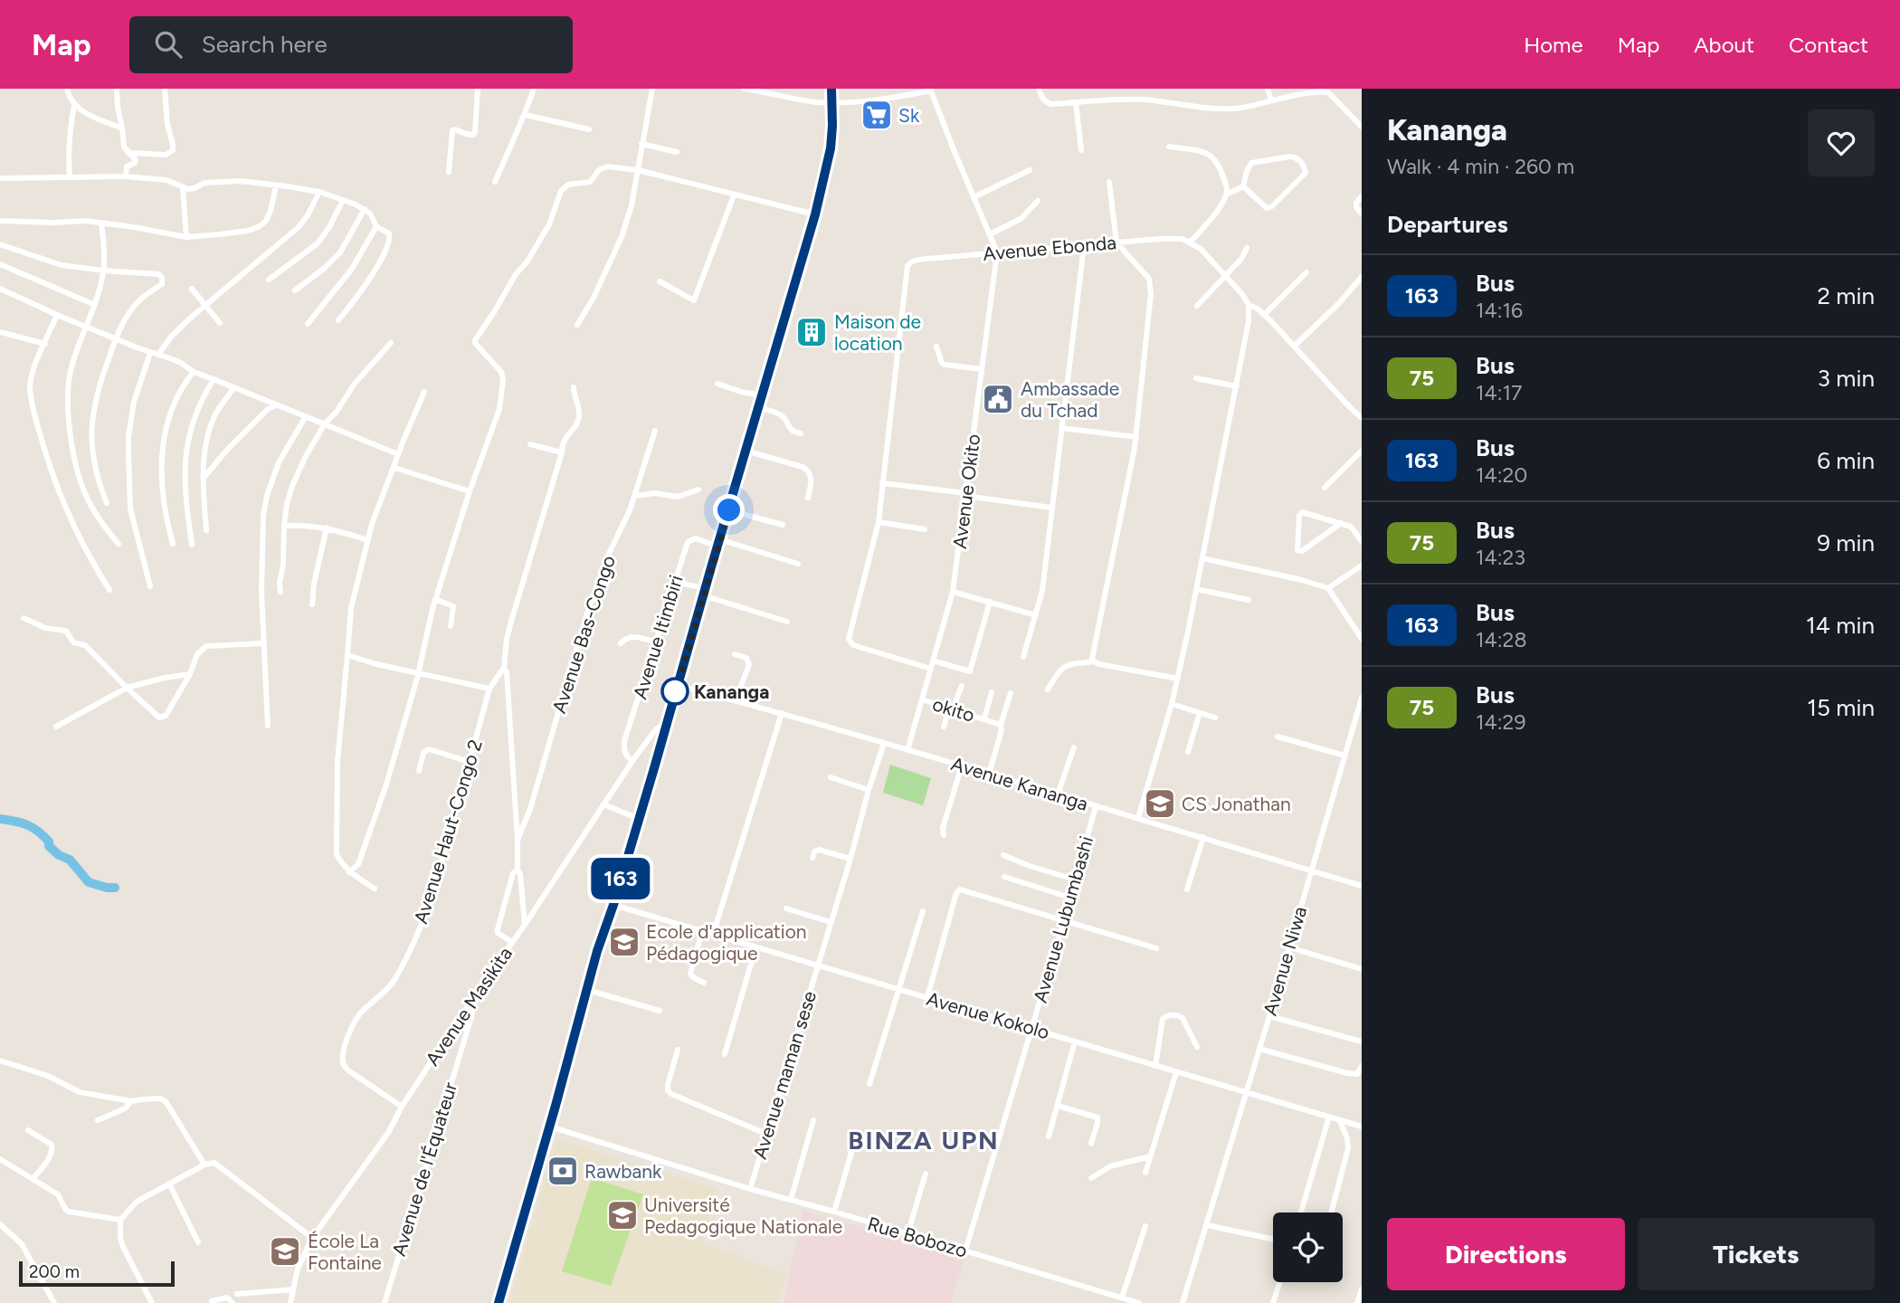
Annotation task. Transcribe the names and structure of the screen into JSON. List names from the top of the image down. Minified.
{"streets":{"street":["Avenue Ebonda","Avenue Okito","Avenue Bas-Congo","Avenue Itimbiri","okito","Avenue Kananga","Avenue Haut-Congo 2","Avenue Lubumbashi","Avenue Niwa","Avenue Masikita","Avenue Kokolo","Avenue maman sese","Avenue de l'Équateur","Rue Bobozo"]},"crossings":[["Avenue Ebonda","Avenue Okito"],["Avenue Okito","okito"],["Avenue Okito","Avenue Kananga"],["Avenue Itimbiri","Avenue Masikita"],["okito","Avenue Kananga"],["Avenue Kananga","Avenue Lubumbashi"],["Avenue Kananga","Avenue Niwa"],["Avenue Kananga","Avenue maman sese"],["Avenue Haut-Congo 2","Avenue Masikita"],["Avenue Lubumbashi","Avenue Kokolo"],["Avenue Lubumbashi","Rue Bobozo"],["Avenue Niwa","Avenue Kokolo"],["Avenue Masikita","Avenue de l'Équateur"],["Avenue Kokolo","Avenue maman sese"],["Avenue maman sese","Rue Bobozo"]],"districts":["BINZA UPN"],"places":{"supermarket":["Sk"],"building":["Maison de location"],"public building":["Ambassade du Tchad"],"other":["Kananga"],"school or university":["CS Jonathan","Ecole d'application Pédagogique","Université Pedagogique Nationale","École La Fontaine"],"bank":["Rawbank"]},"lines":["bus line 163"],"scale_bar":"200 m","page":{"header":"Map","search":"Search here","nav":["Home","Map","About","Contact"],"on_map":"163","heading":[["Kananga","Walk · 4 min · 260 m"],"Departures"],"list":[{"mark":"163","name":"Bus","note":"14:16","value":"2 min"},{"mark":"75","name":"Bus","note":"14:17","value":"3 min"},{"mark":"163","name":"Bus","note":"14:20","value":"6 min"},{"mark":"75","name":"Bus","note":"14:23","value":"9 min"},{"mark":"163","name":"Bus","note":"14:28","value":"14 min"},{"mark":"75","name":"Bus","note":"14:29","value":"15 min"}],"buttons":["Directions","Tickets"],"scale":"200 m"}}
